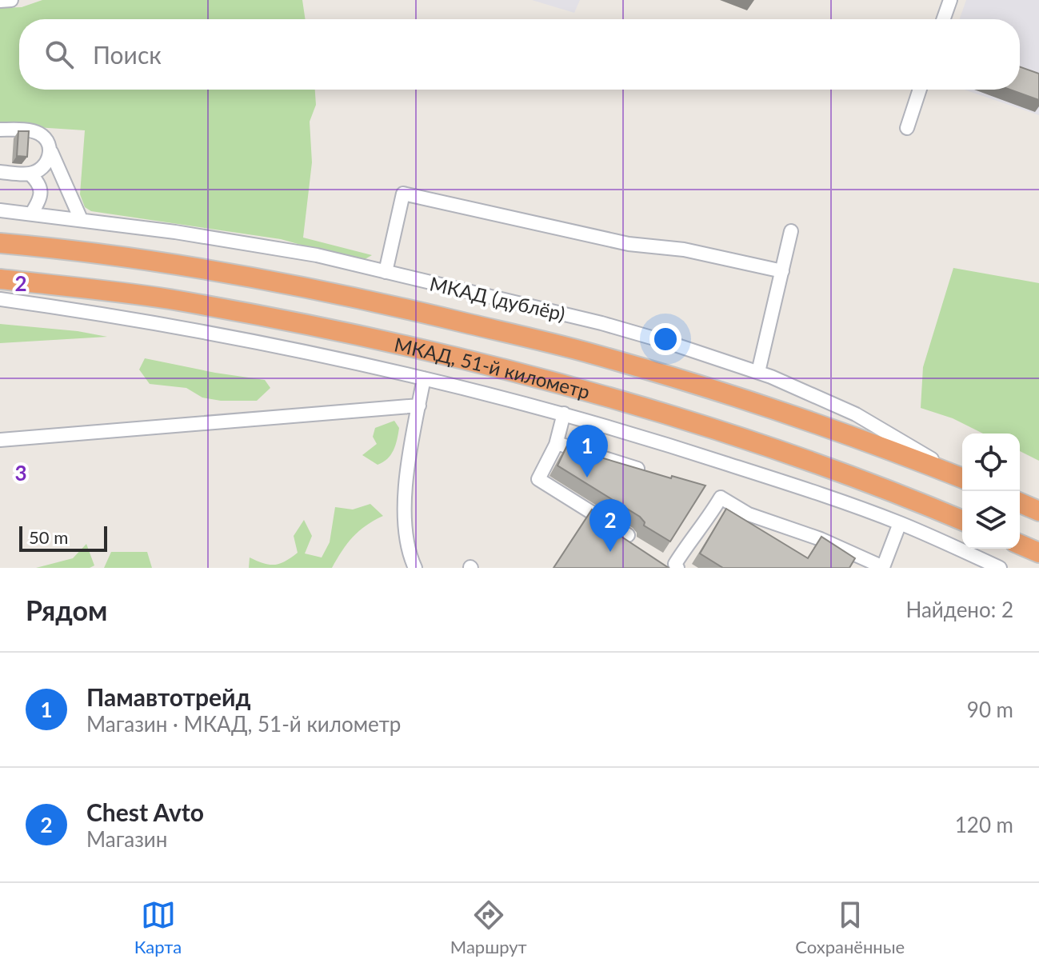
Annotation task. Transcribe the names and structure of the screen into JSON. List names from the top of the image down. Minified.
{"streets":{"highway":["МКАД, 51-й километр"],"street":["МКАД (дублёр)"]},"scale_bar":"50 m","page":{"search":"Поиск","pins":["1","2"],"scale":"50 m","heading":["Рядом","Найдено: 2"],"list":[{"mark":"1","name":"Памавтотрейд","note":"Магазин · МКАД, 51-й километр","value":"90 m"},{"mark":"2","name":"Chest Avto","note":"Магазин","value":"120 m"}],"nav":["Карта","Маршрут","Сохранённые"]},"grid":{"rows":["2","3"]}}
